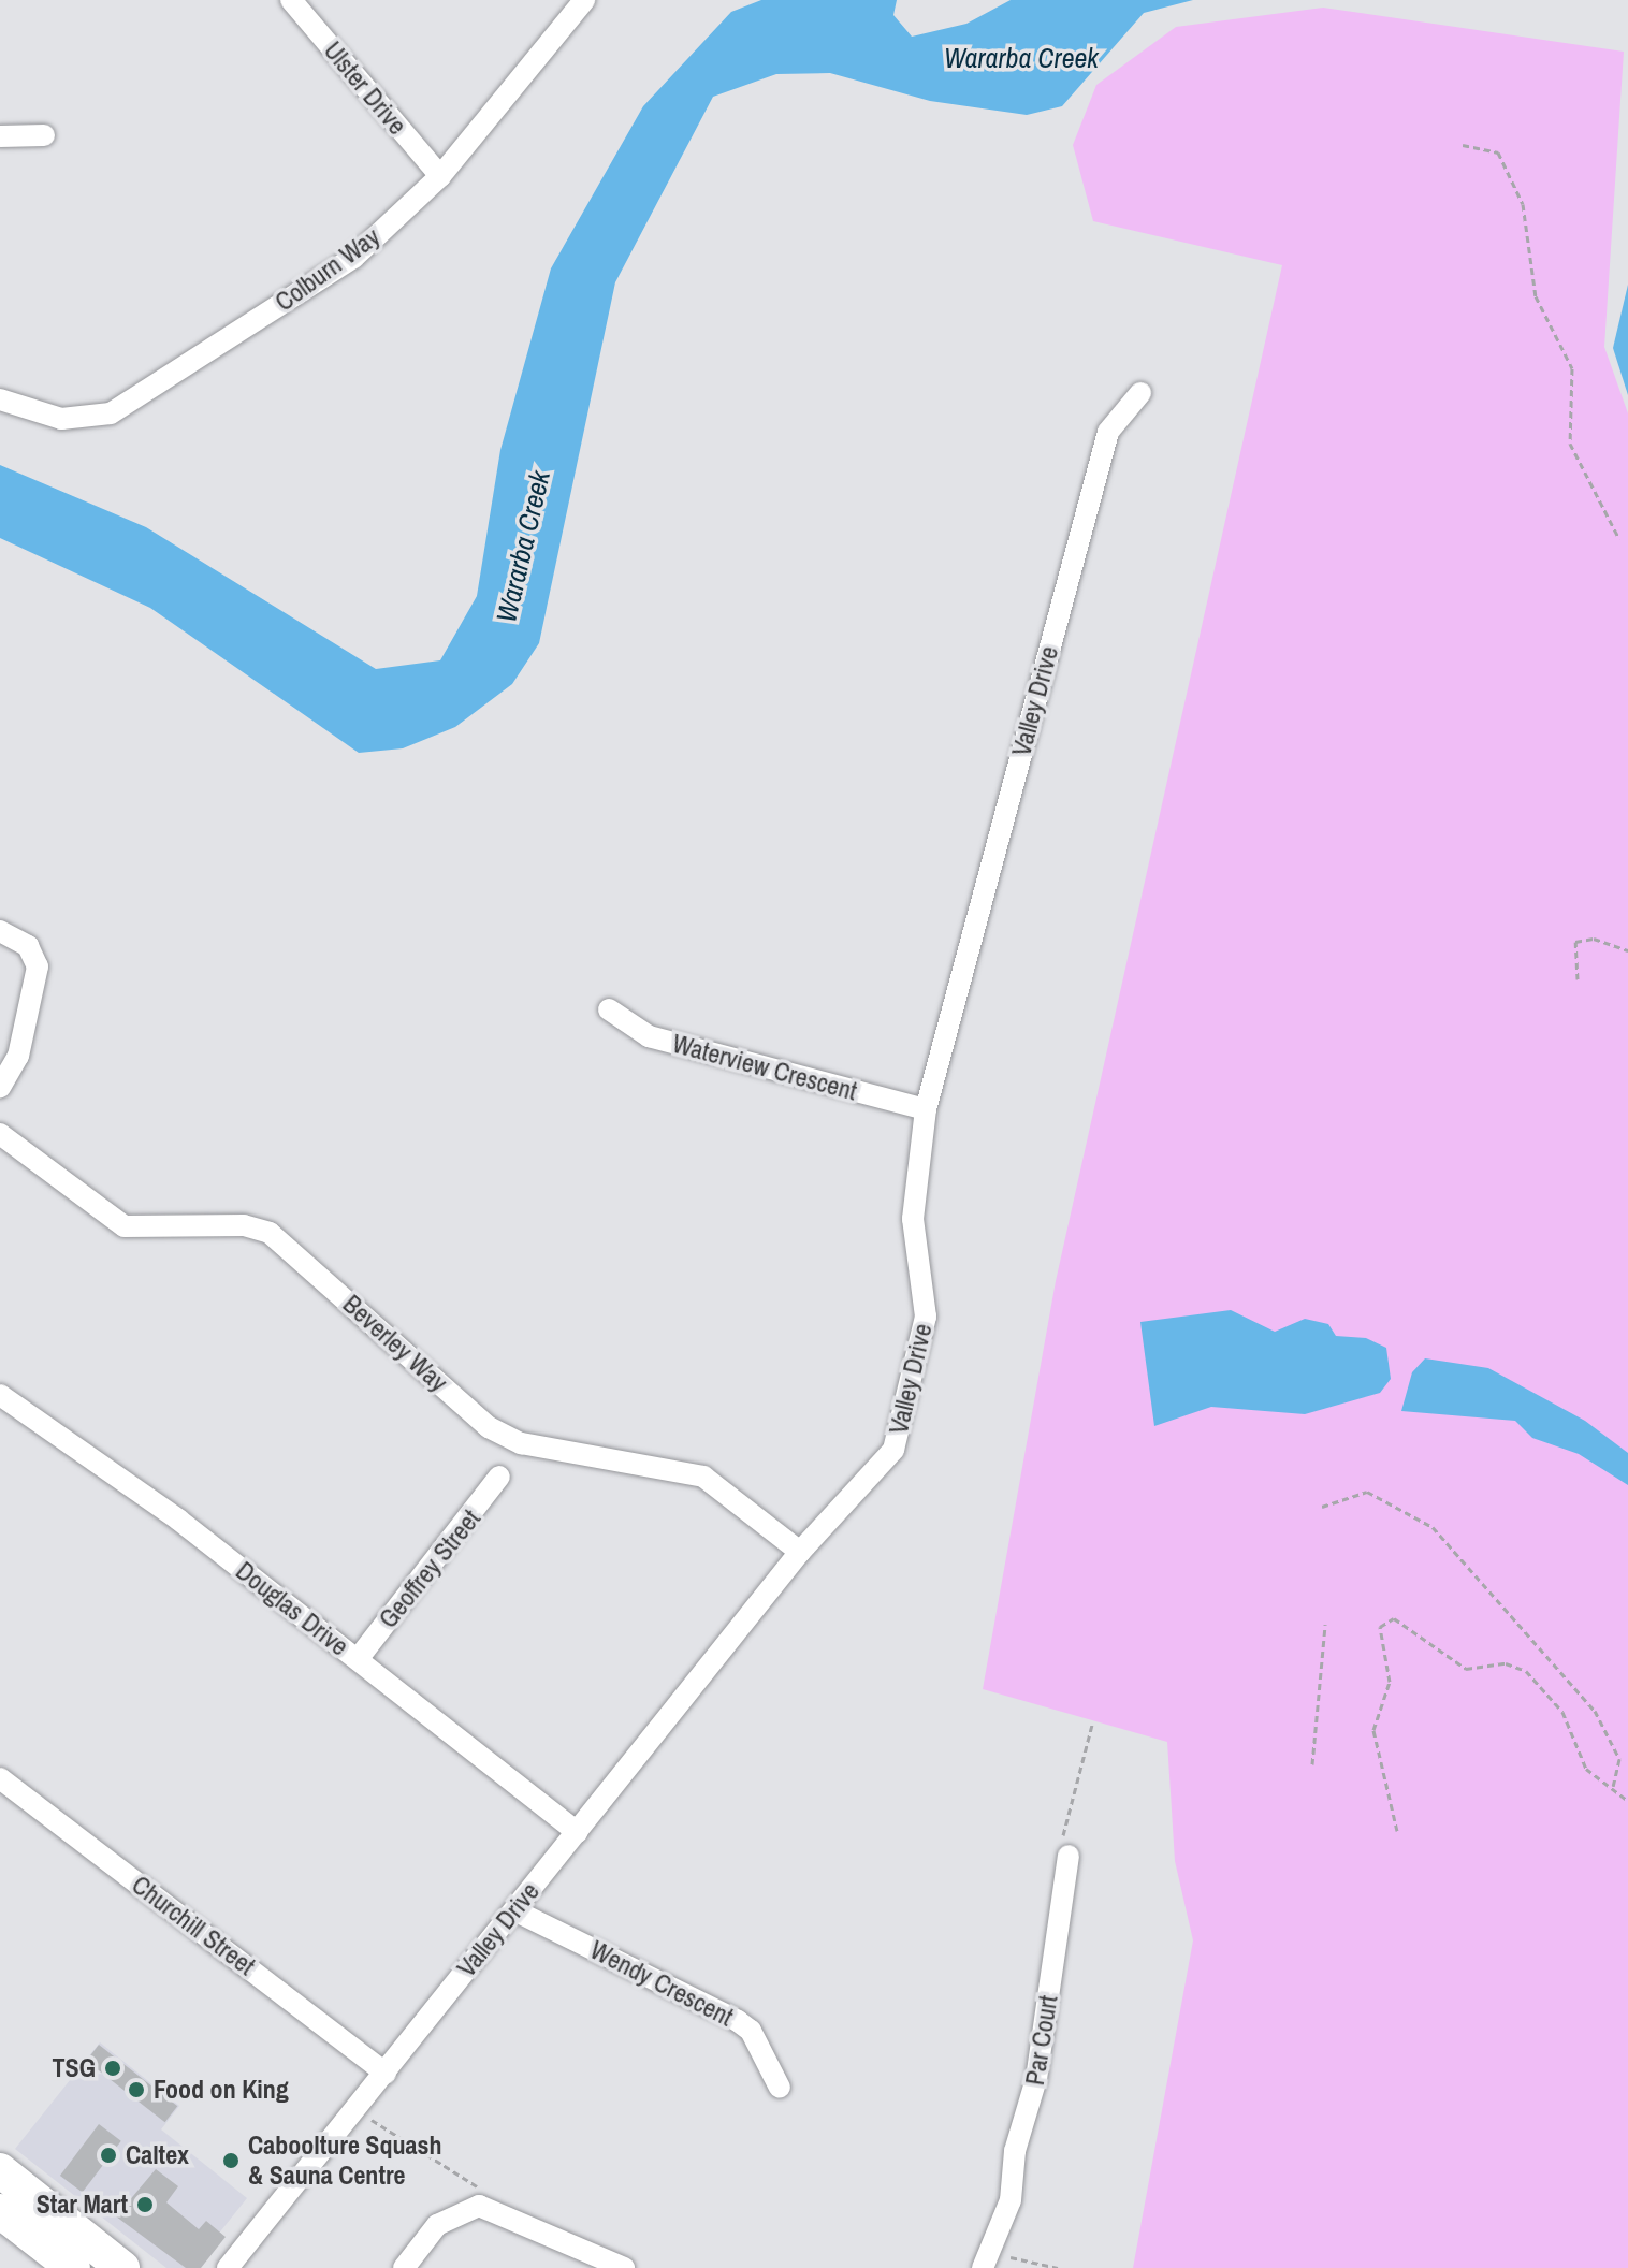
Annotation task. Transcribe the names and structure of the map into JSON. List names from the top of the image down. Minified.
{"streets":{"street":["Ulster Drive","Colburn Way","Valley Drive","Waterview Crescent","Beverley Way","Geoffrey Street","Douglas Drive","Churchill Street","Wendy Crescent","Par Court"]},"crossings":[["Ulster Drive","Colburn Way"],["Valley Drive","Waterview Crescent"],["Valley Drive","Beverley Way"],["Valley Drive","Douglas Drive"],["Valley Drive","Churchill Street"],["Valley Drive","Wendy Crescent"],["Geoffrey Street","Douglas Drive"]],"water":["Wararba Creek"],"places":["TSG","Food on King","Caltex","Caboolture Squash & Sauna Centre","Star Mart"]}
